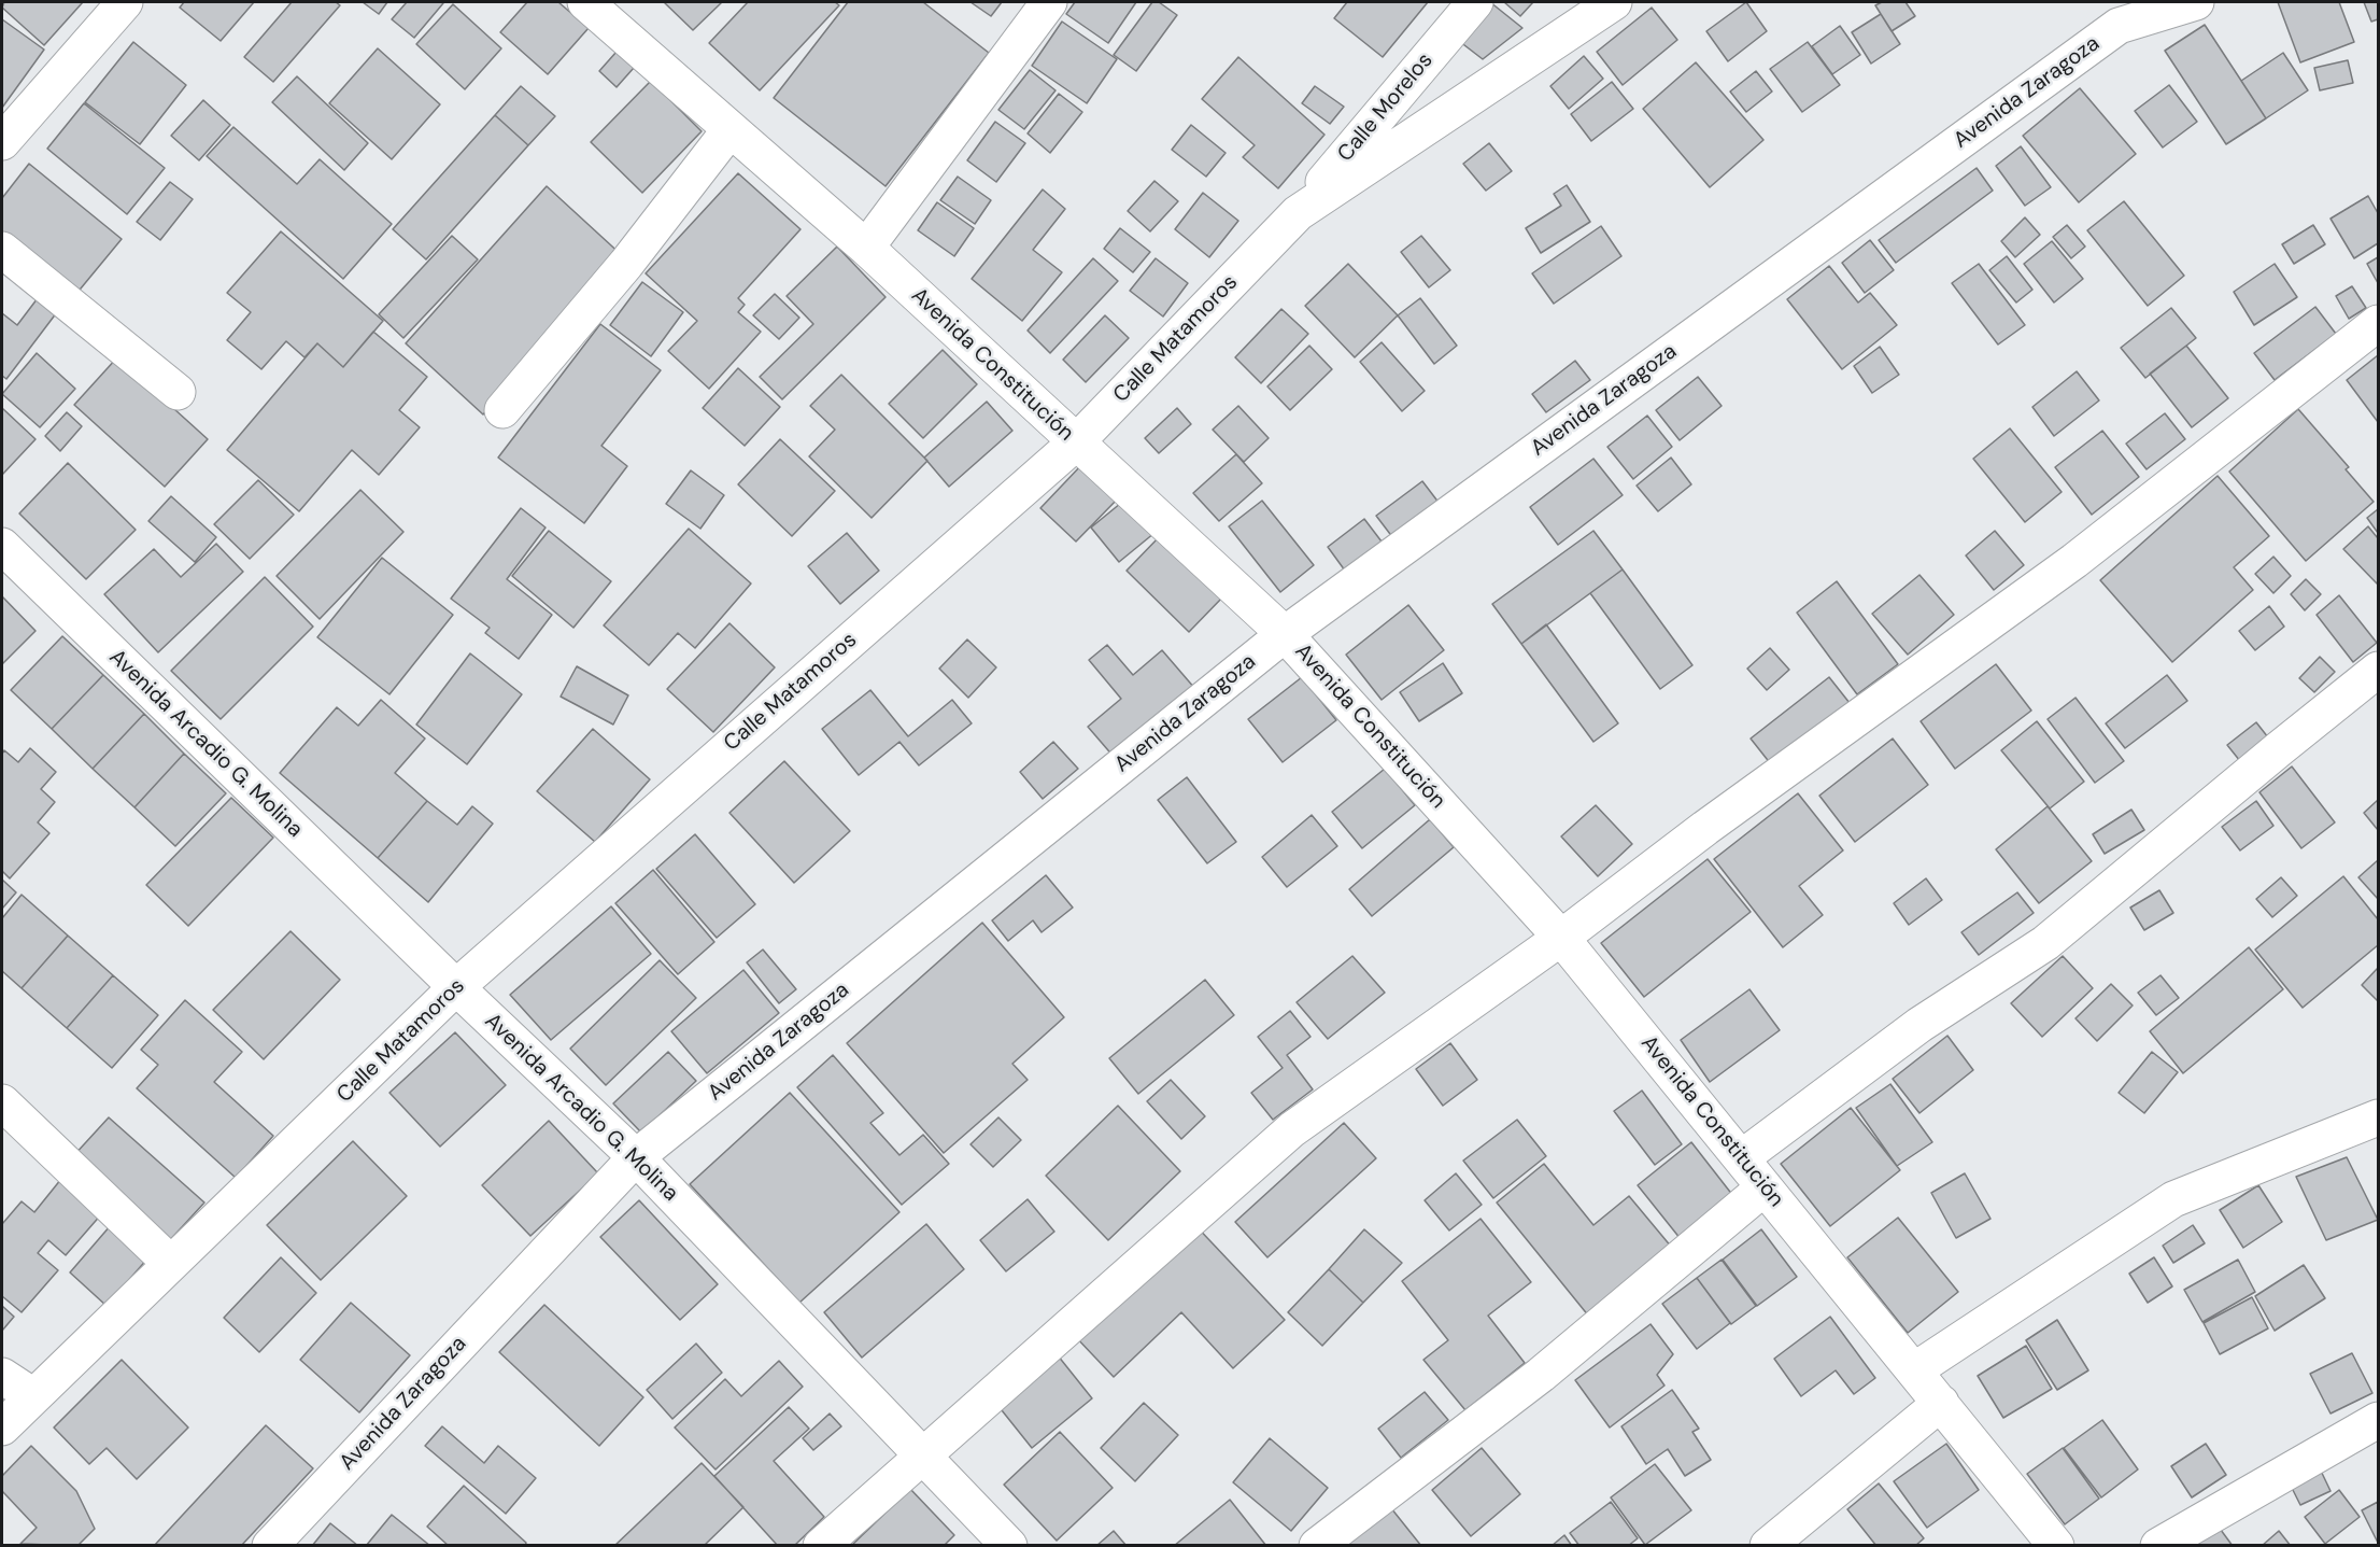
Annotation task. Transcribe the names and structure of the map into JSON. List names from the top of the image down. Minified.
{"streets":{"street":["Avenida Zaragoza","Calle Morelos","Calle Matamoros","Avenida Constitución","Avenida Arcadio G. Molina"]},"crossings":[["Avenida Zaragoza","Avenida Constitución"],["Avenida Zaragoza","Avenida Arcadio G. Molina"],["Calle Morelos","Calle Matamoros"],["Calle Matamoros","Avenida Constitución"],["Calle Matamoros","Avenida Arcadio G. Molina"]]}
